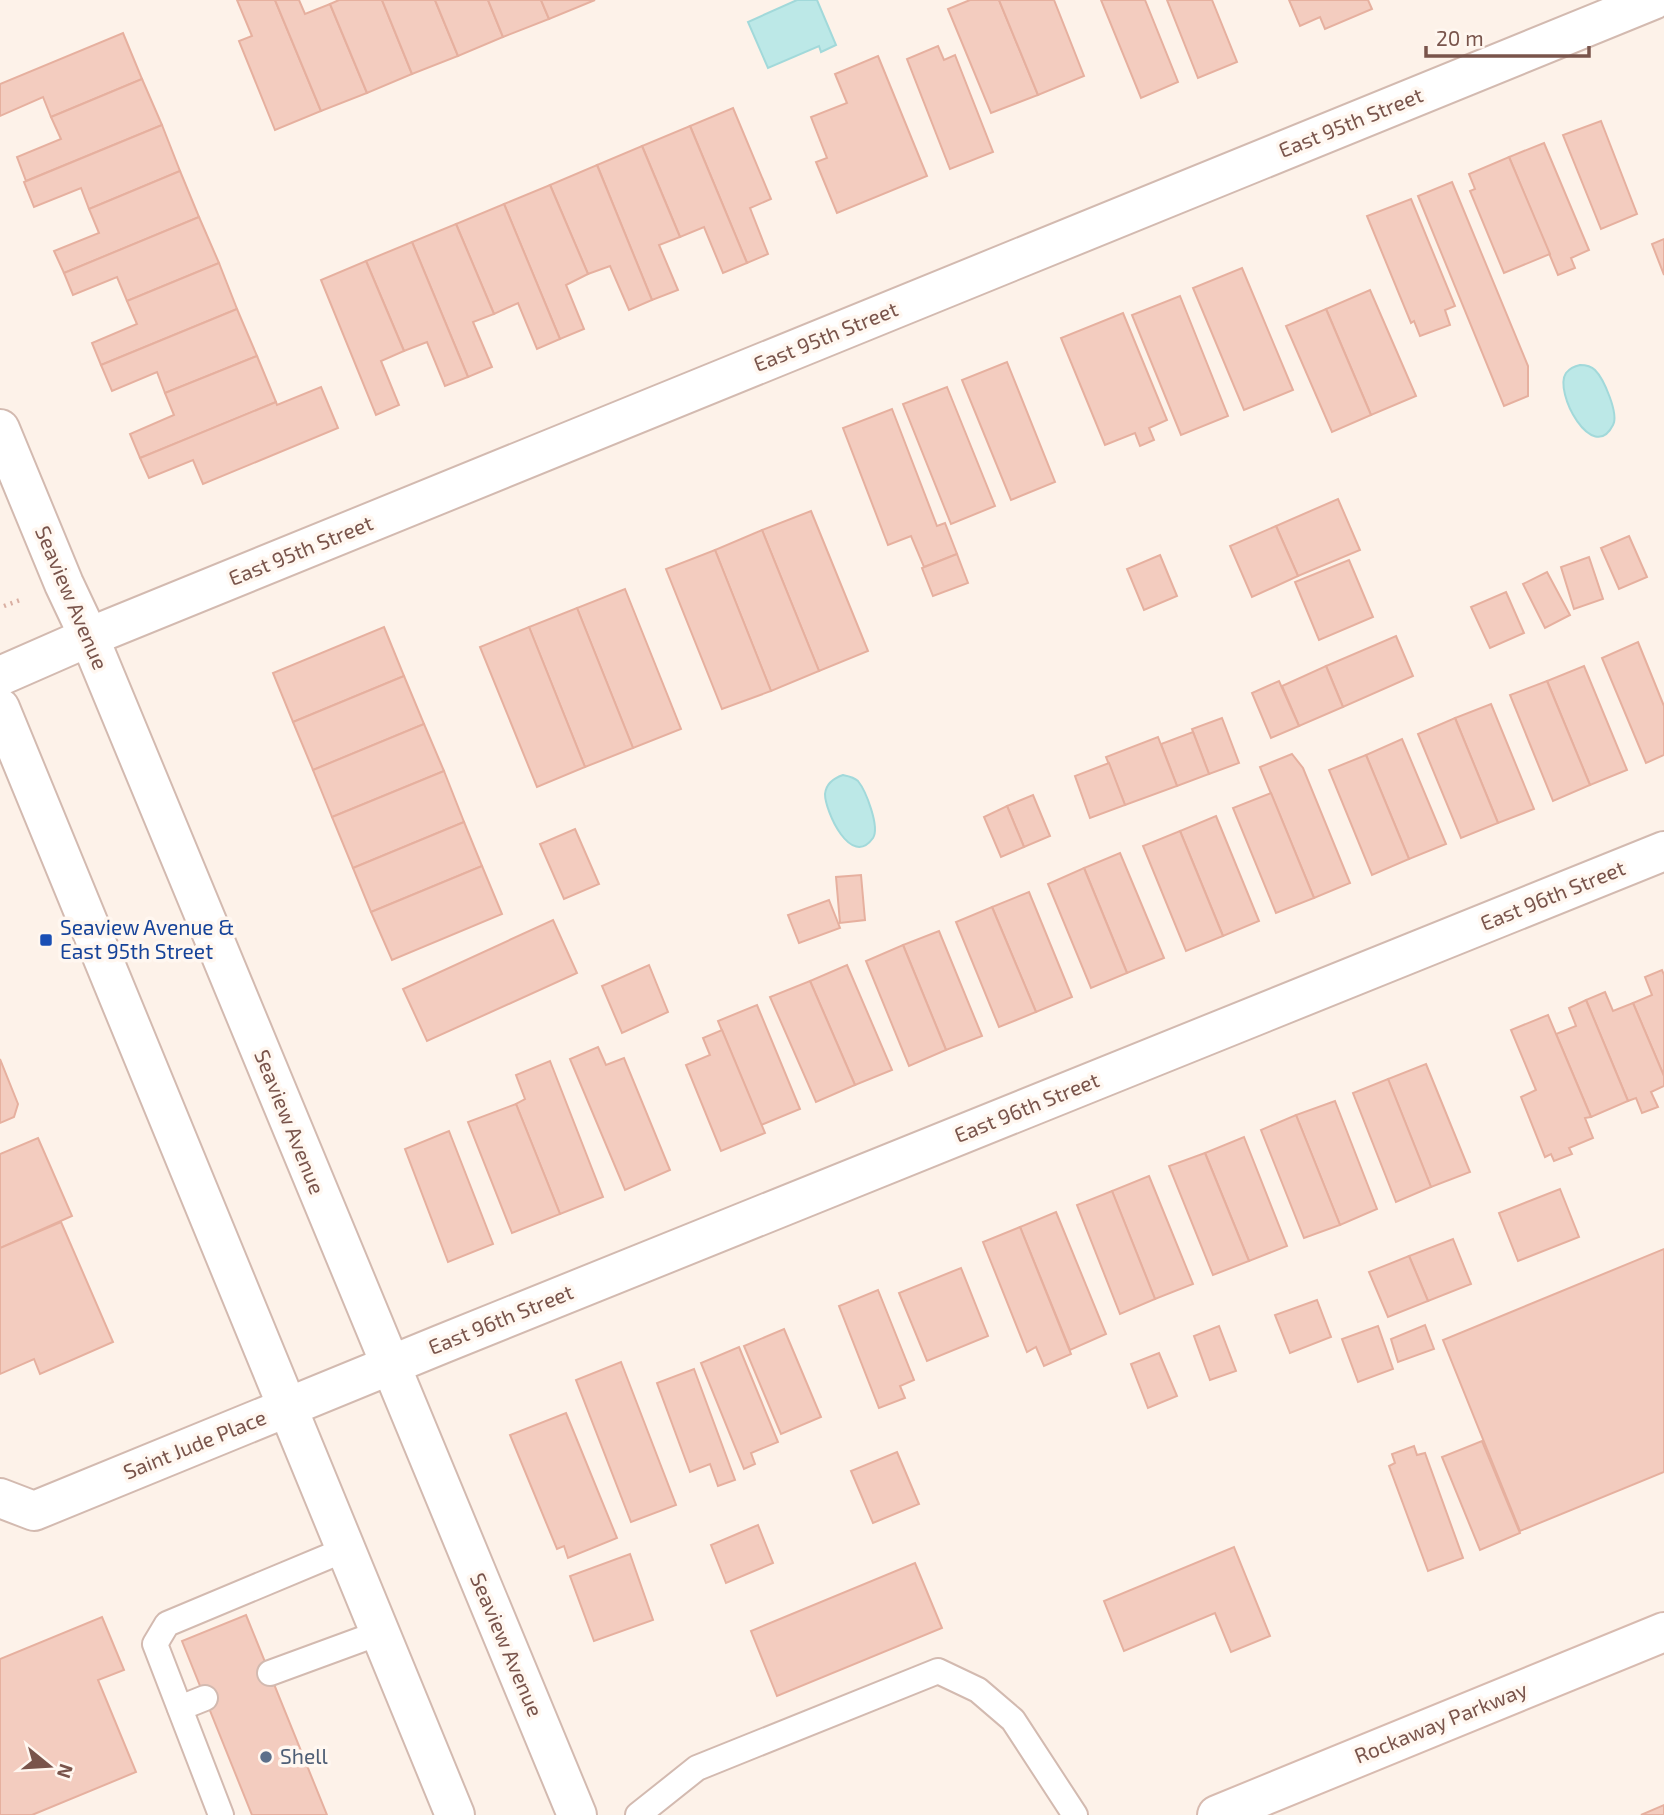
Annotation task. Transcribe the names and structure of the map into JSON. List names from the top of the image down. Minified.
{"streets":{"street":["East 95th Street","Seaview Avenue","East 96th Street","Saint Jude Place","Rockaway Parkway"]},"crossings":[["East 95th Street","Seaview Avenue"],["Seaview Avenue","East 96th Street"],["Seaview Avenue","Saint Jude Place"],["East 96th Street","Saint Jude Place"]],"places":{"transit":["Seaview Avenue & East 95th Street"],"other":["Shell"]},"scale_bar":"20 m","north":"right"}
